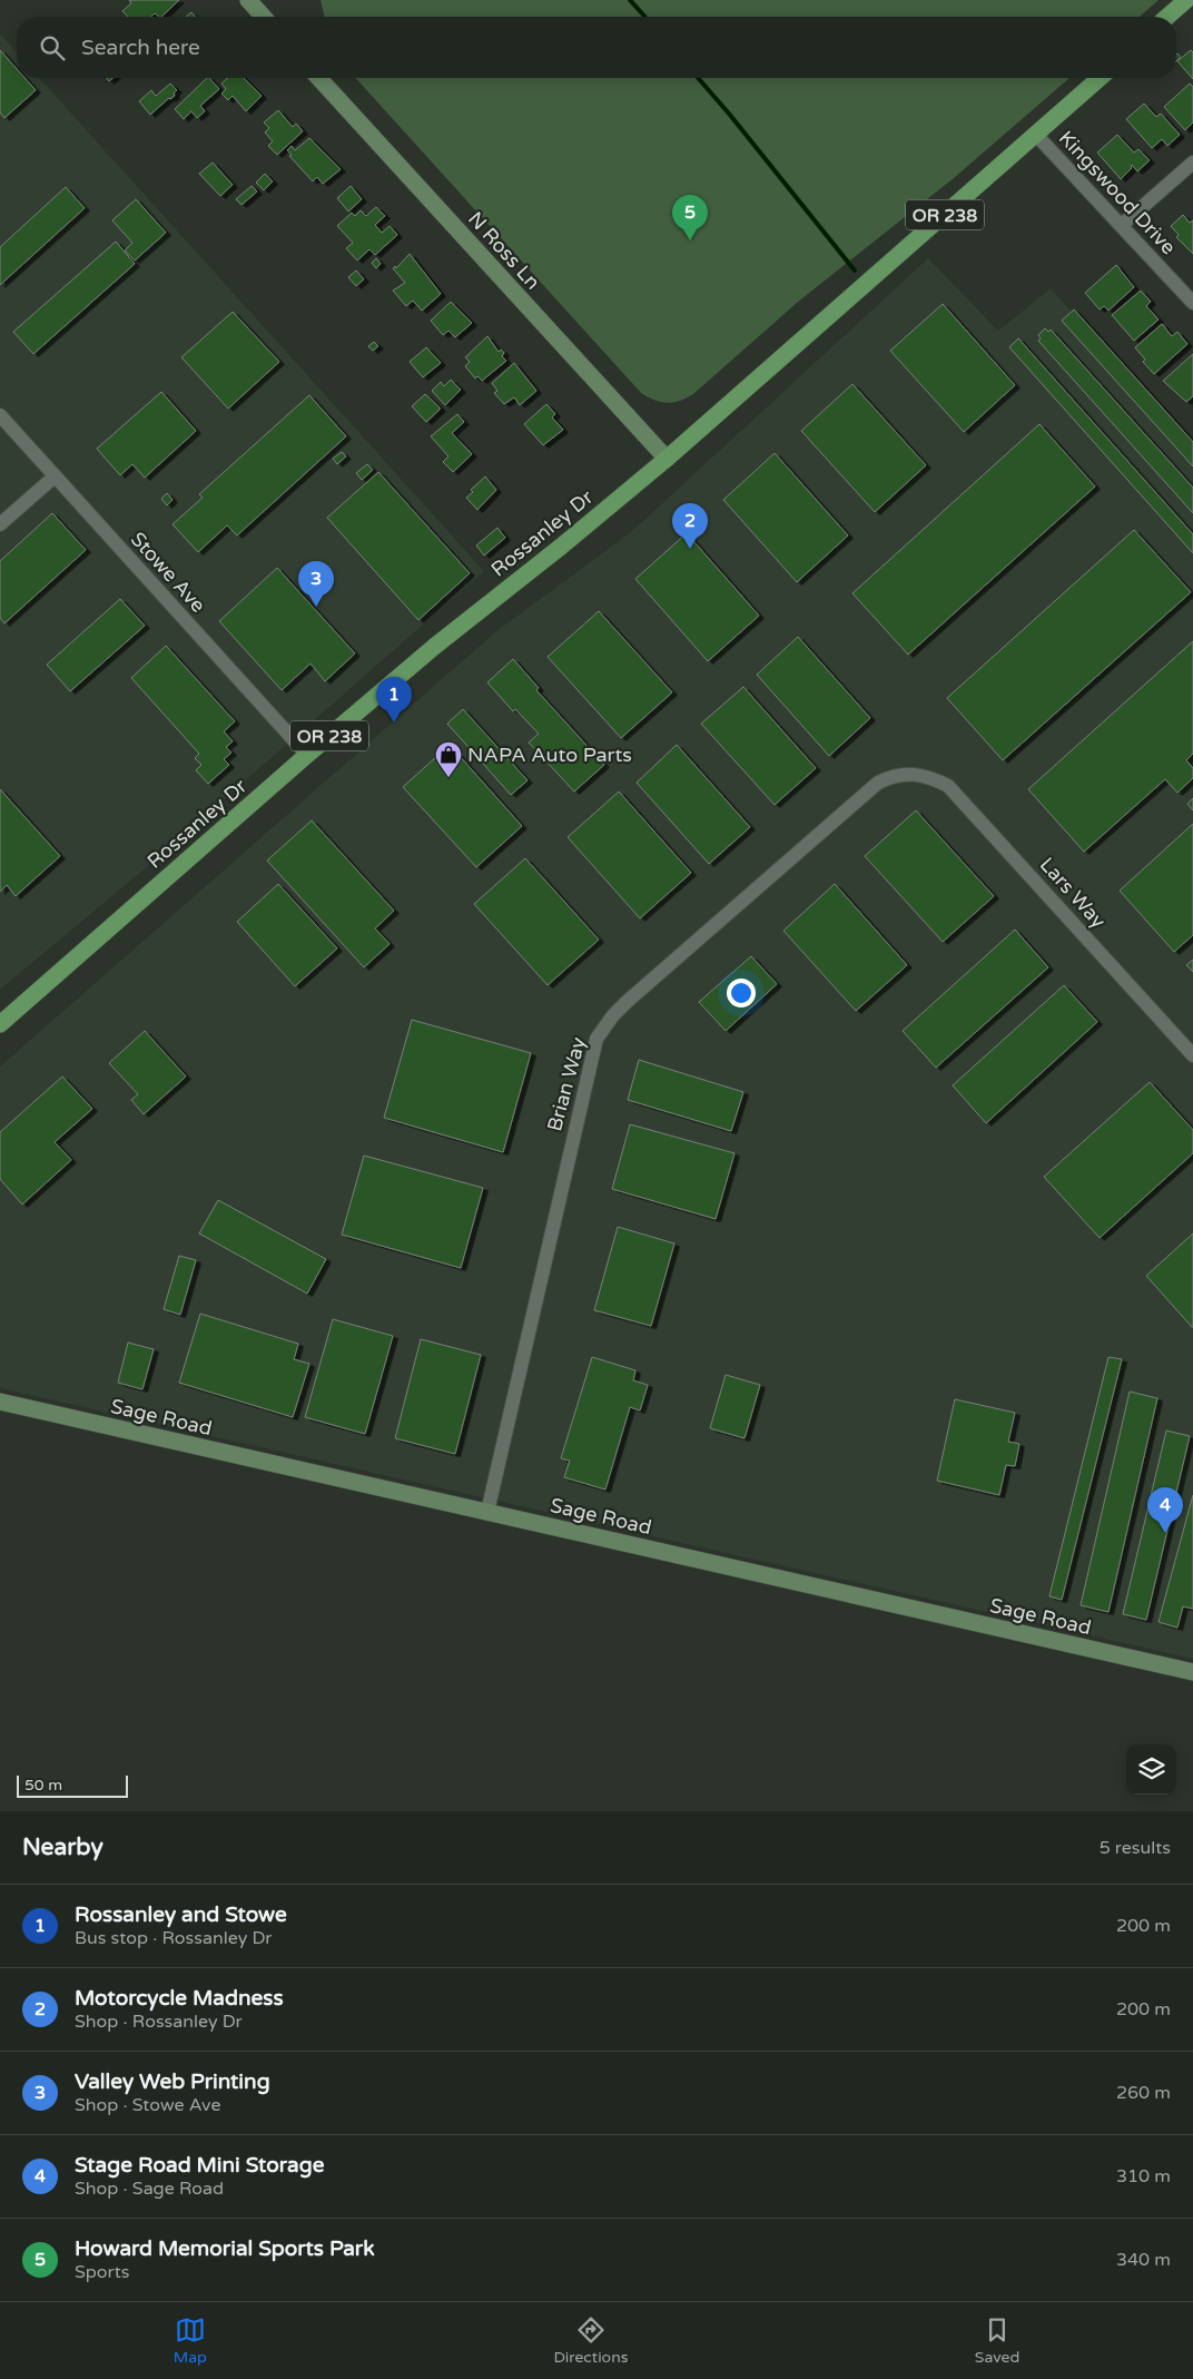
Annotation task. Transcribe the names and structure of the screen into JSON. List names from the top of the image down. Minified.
{"streets":{"main road":["OR 238","N Ross Ln","Rossanley Dr","Sage Road"],"street":["Kingswood Drive","Stowe Ave","Lars Way","Brian Way"]},"crossings":[["Kingswood Drive","Rossanley Dr"],["N Ross Ln","Rossanley Dr"],["Rossanley Dr","Stowe Ave"],["Lars Way","Brian Way"],["Brian Way","Sage Road"]],"places":{"shop":["NAPA Auto Parts"]},"scale_bar":"50 m","page":{"search":"Search here","pins":["5","2","3","1","4"],"scale":"50 m","heading":["Nearby","5 results"],"list":[{"mark":"1","name":"Rossanley and Stowe","note":"Bus stop · Rossanley Dr","value":"200 m"},{"mark":"2","name":"Motorcycle Madness","note":"Shop · Rossanley Dr","value":"200 m"},{"mark":"3","name":"Valley Web Printing","note":"Shop · Stowe Ave","value":"260 m"},{"mark":"4","name":"Stage Road Mini Storage","note":"Shop · Sage Road","value":"310 m"},{"mark":"5","name":"Howard Memorial Sports Park","note":"Sports","value":"340 m"}],"nav":["Map","Directions","Saved"]}}
